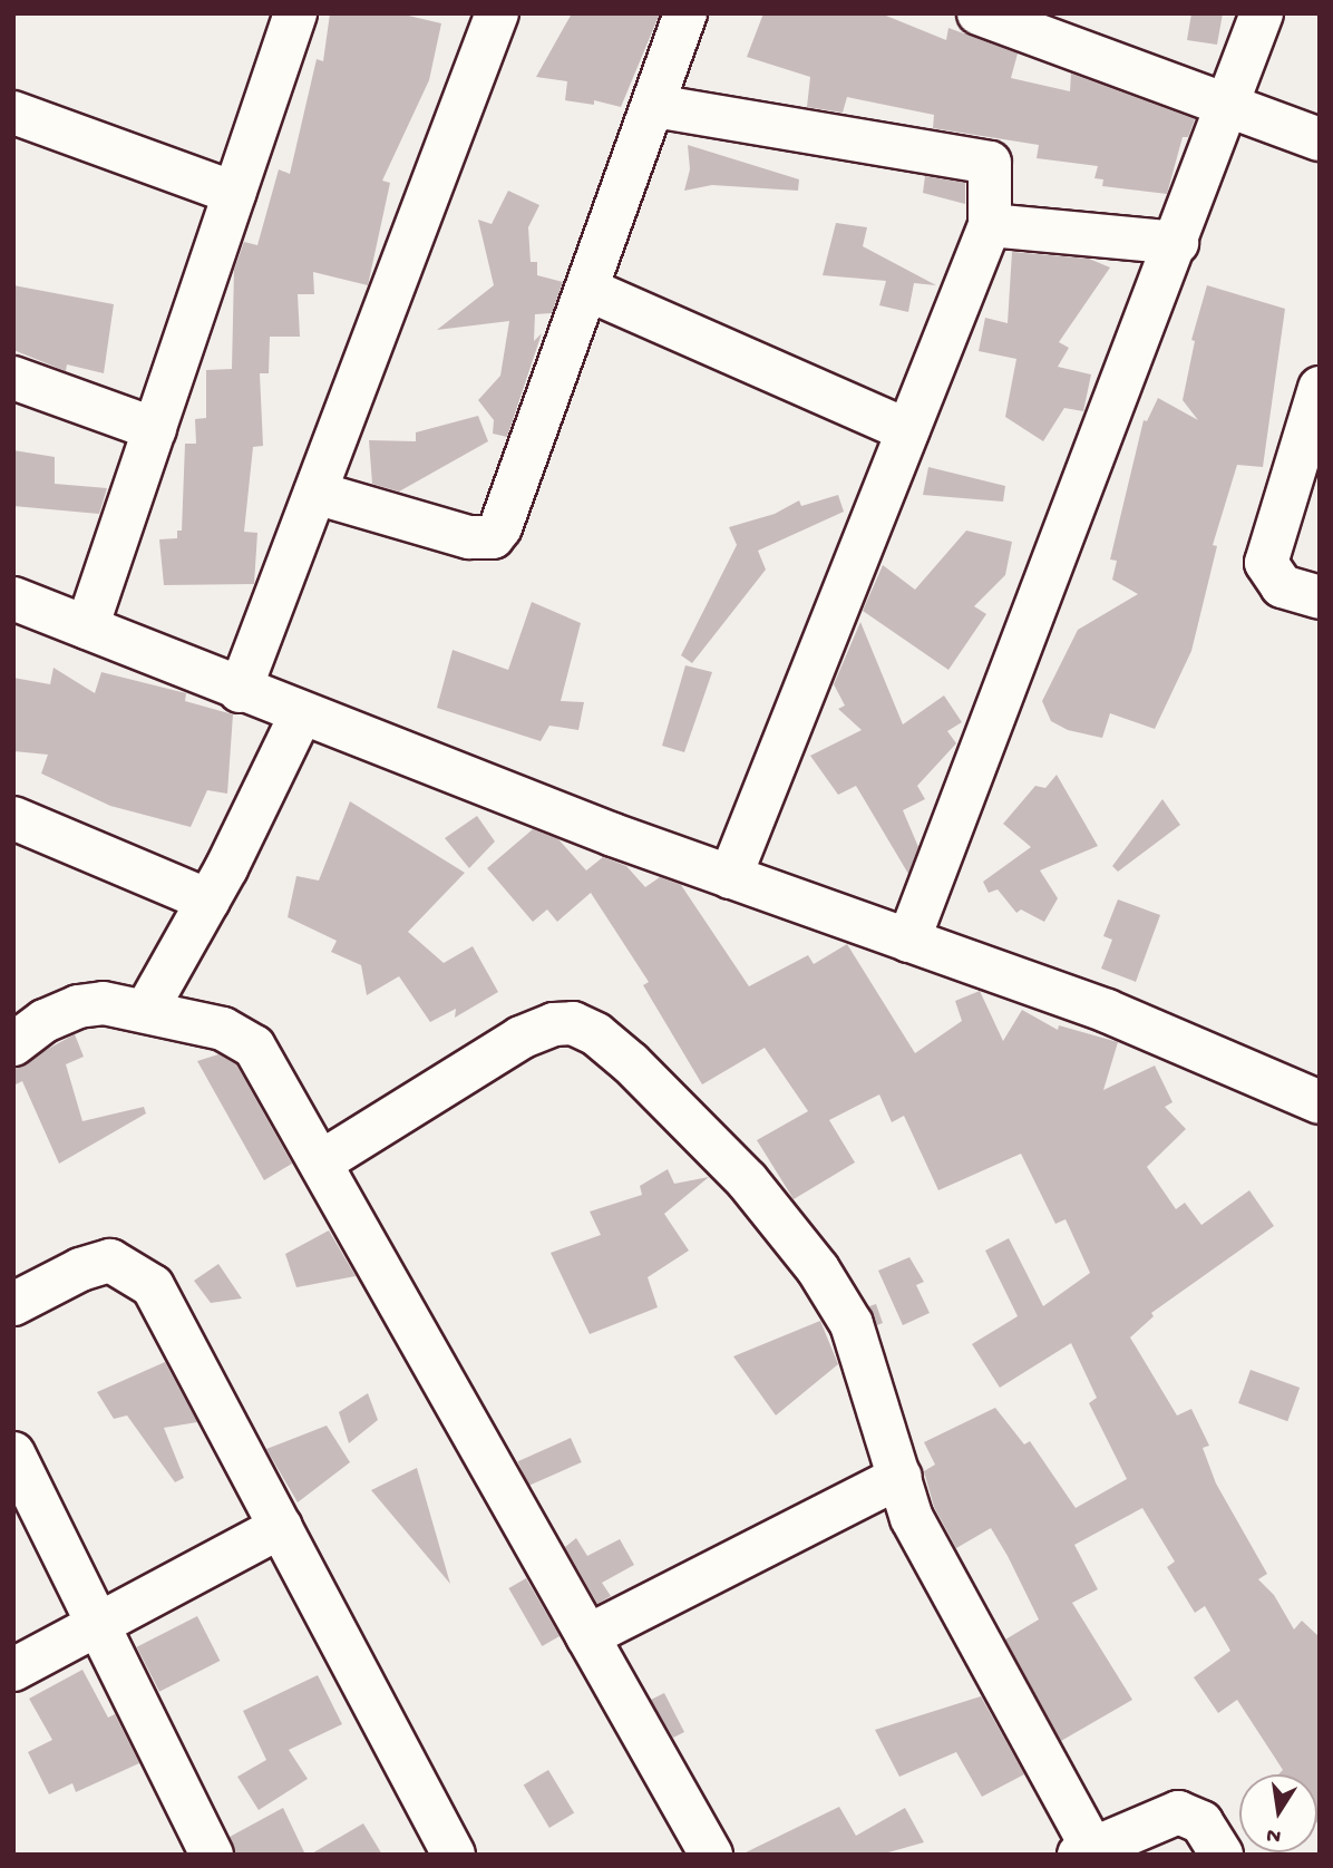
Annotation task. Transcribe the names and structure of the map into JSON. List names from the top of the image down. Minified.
{"north":"bottom"}
